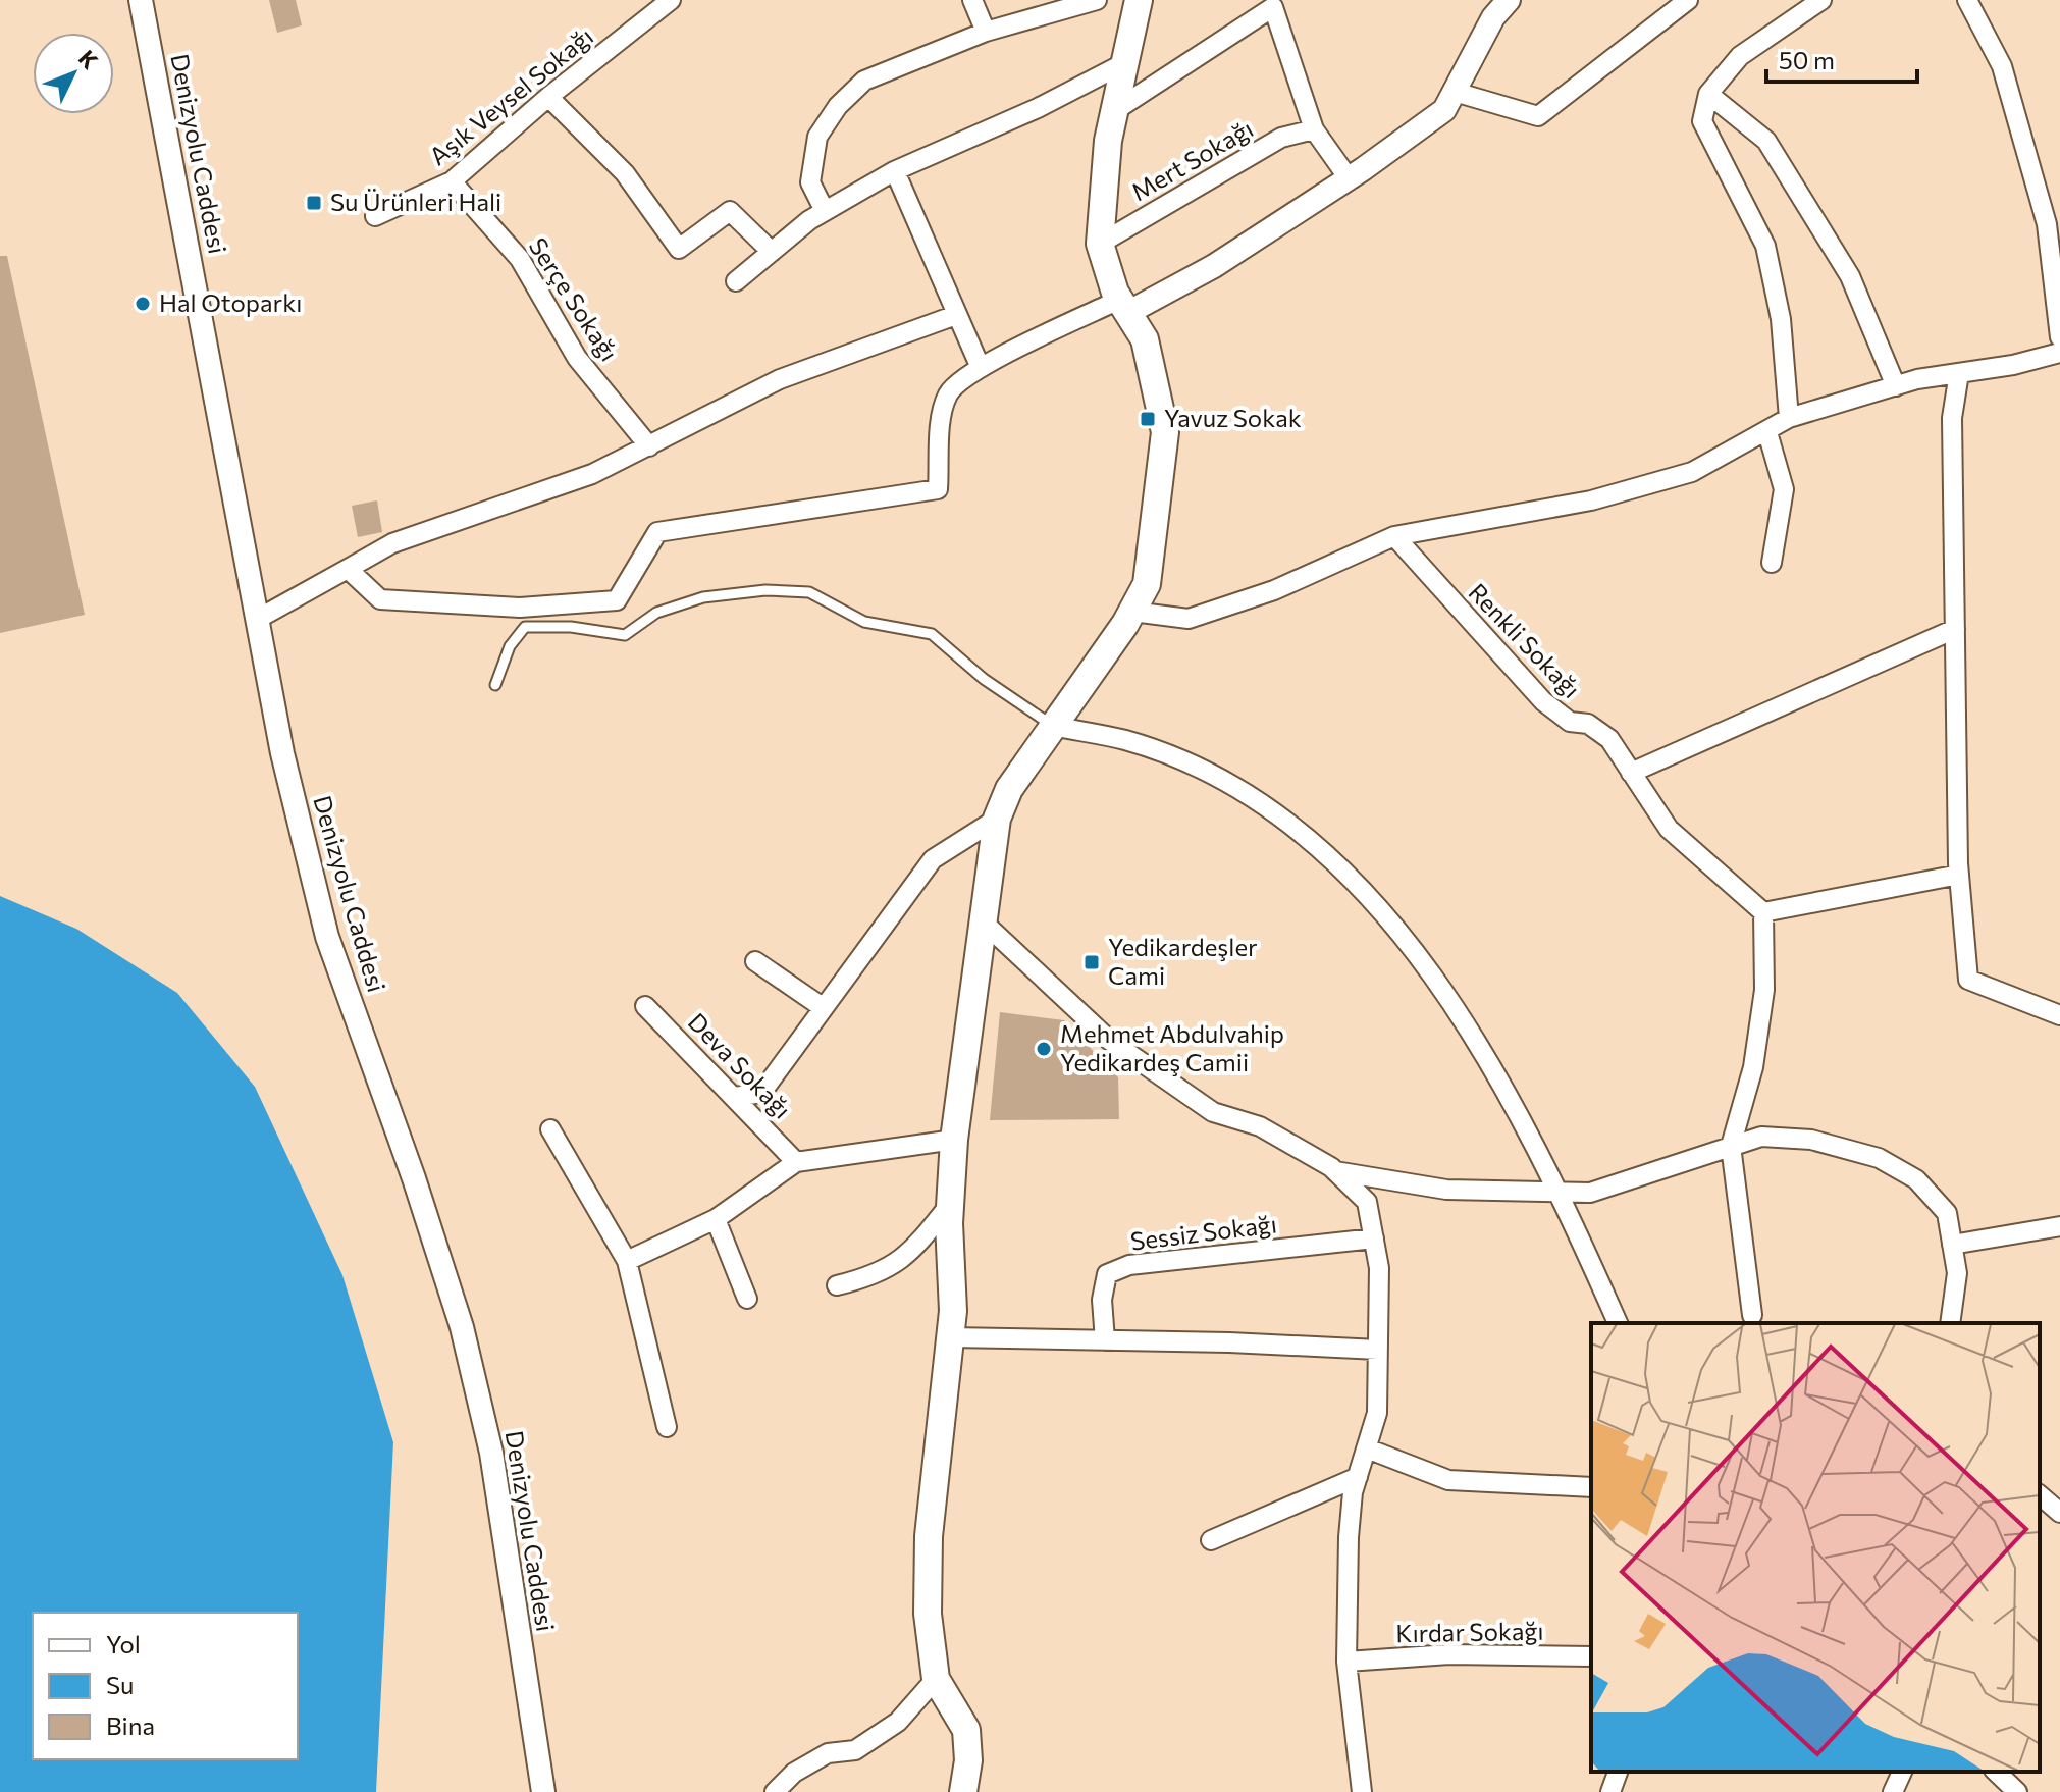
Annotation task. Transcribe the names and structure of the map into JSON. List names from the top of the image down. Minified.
{"streets":{"street":["Aşık Veysel Sokağı","Denizyolu Caddesi","Mert Sokağı","Serçe Sokağı","Renkli Sokağı","Deva Sokağı","Sessiz Sokağı","Kırdar Sokağı"]},"crossings":[["Aşık Veysel Sokağı","Serçe Sokağı"]],"places":{"transit":["Su Ürünleri Hali","Yavuz Sokak","Yedikardeşler Cami"],"other":["Hal Otoparkı","Mehmet Abdulvahip Yedikardeş Camii"]},"legend":["Yol","Su","Bina"],"scale_bar":"50 m","north":"top right"}
